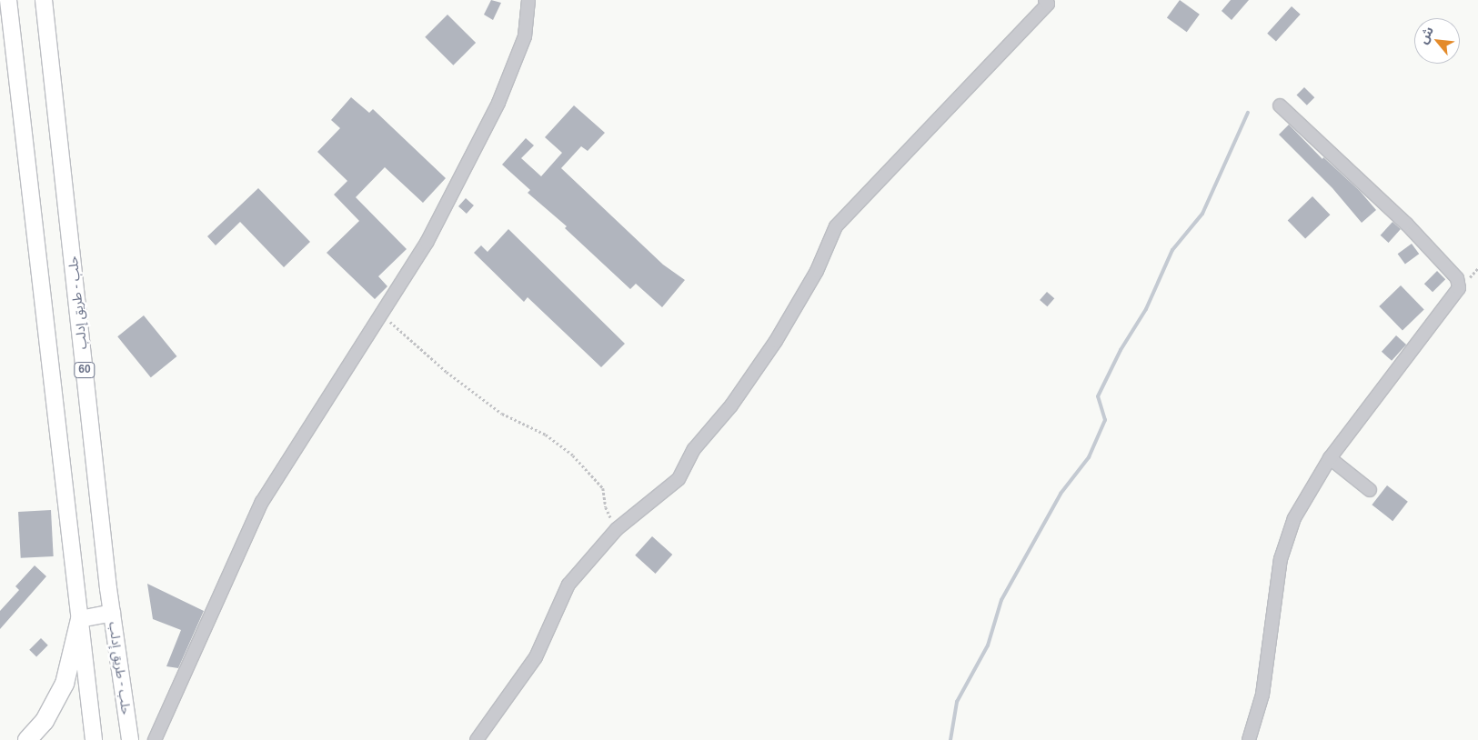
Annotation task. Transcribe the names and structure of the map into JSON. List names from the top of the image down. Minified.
{"streets":{"main road":["حلب - طريق إدلب","60"]},"north":"top left"}
